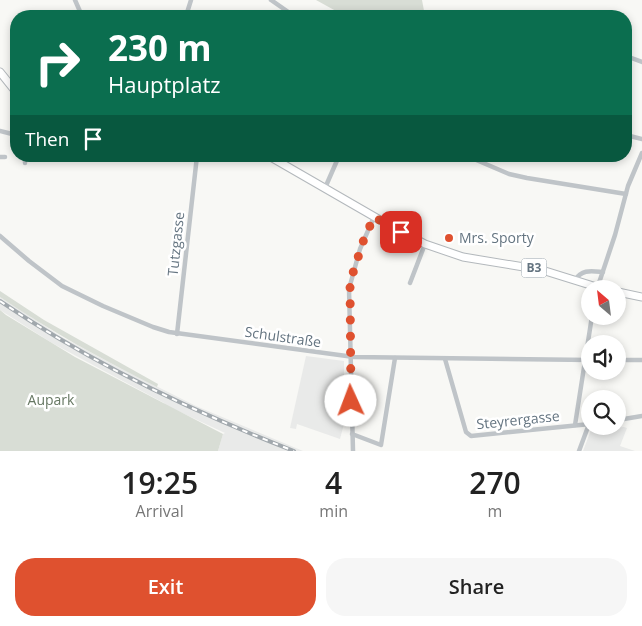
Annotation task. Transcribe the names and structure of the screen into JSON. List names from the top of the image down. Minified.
{"streets":{"main road":["B3"],"street":["Tutzgasse","Schulstraße","Steyrergasse"]},"crossings":[["Tutzgasse","Schulstraße"],["Schulstraße","Steyrergasse"]],"parks":["Aupark"],"places":["Mrs. Sporty"],"north":"top left","page":{"turn":["230 m","Hauptplatz"],"then":"Then","eta":["19:25","Arrival","4","min","270","m"],"buttons":["Exit","Share"]}}
